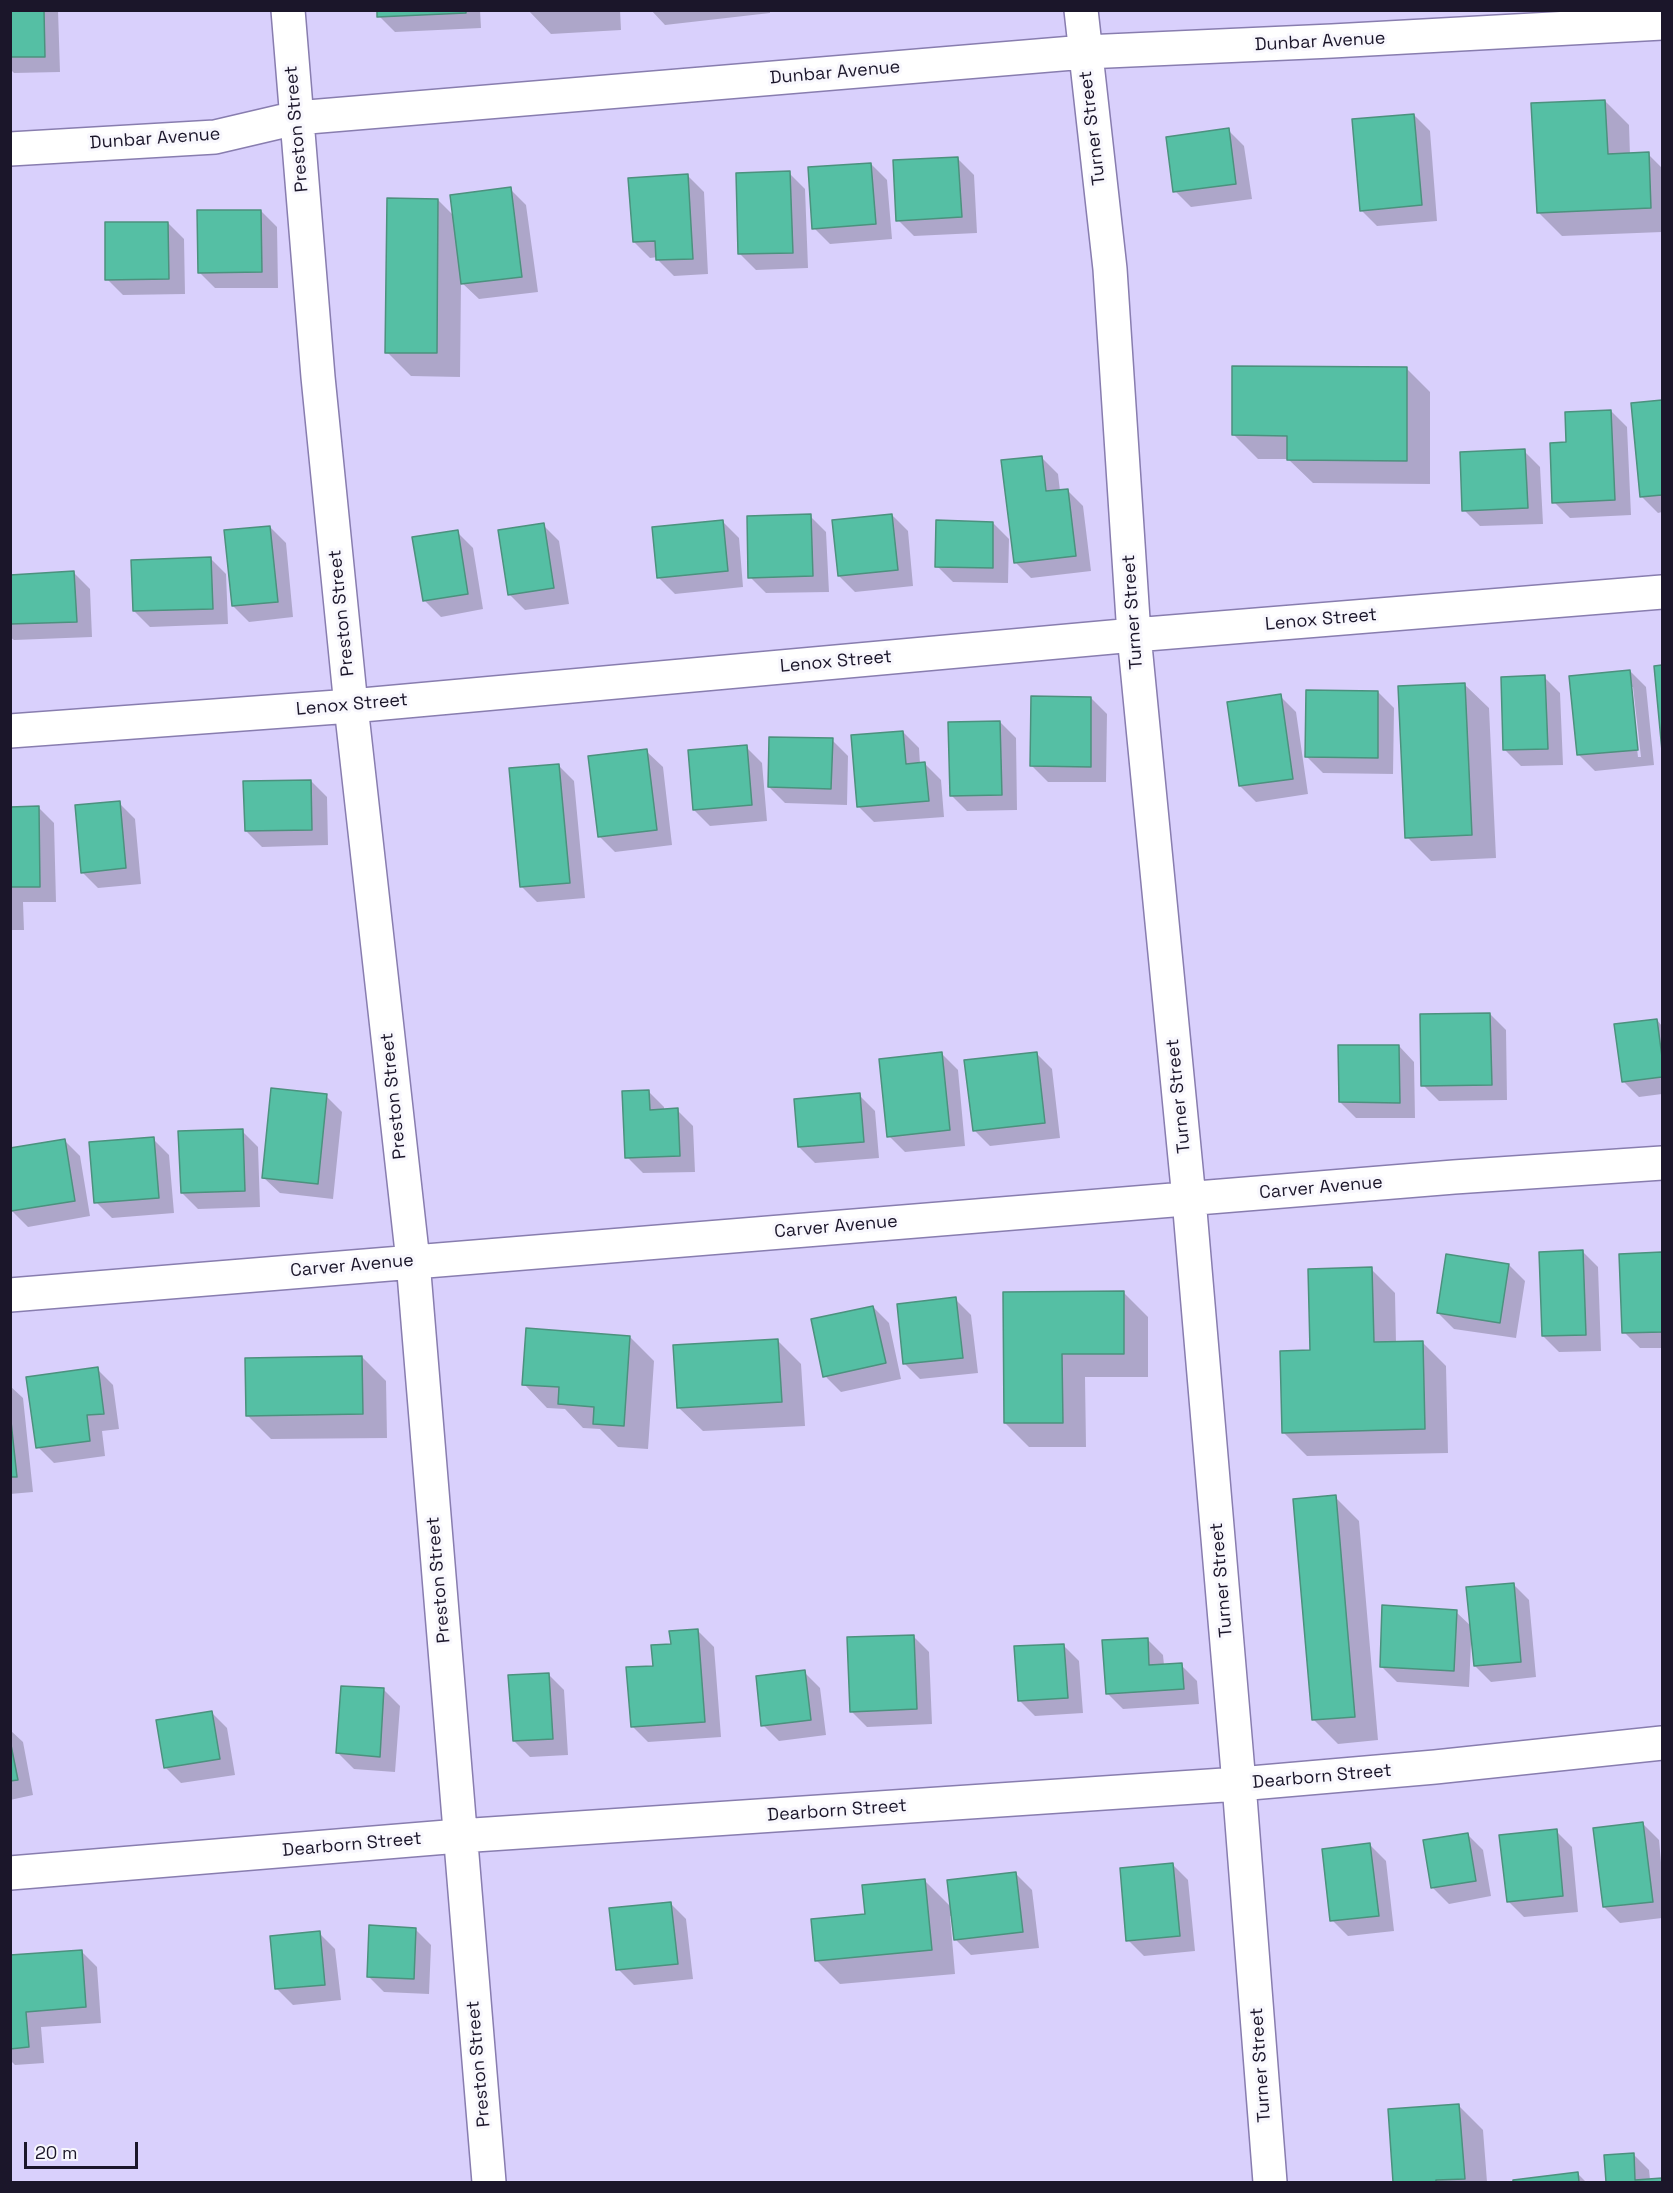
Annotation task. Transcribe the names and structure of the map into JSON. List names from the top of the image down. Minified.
{"streets":{"street":["Dunbar Avenue","Turner Street","Preston Street","Lenox Street","Carver Avenue","Dearborn Street"]},"crossings":[["Dunbar Avenue","Turner Street"],["Dunbar Avenue","Preston Street"],["Turner Street","Lenox Street"],["Turner Street","Carver Avenue"],["Turner Street","Dearborn Street"],["Preston Street","Lenox Street"],["Preston Street","Carver Avenue"],["Preston Street","Dearborn Street"]],"scale_bar":"20 m"}
